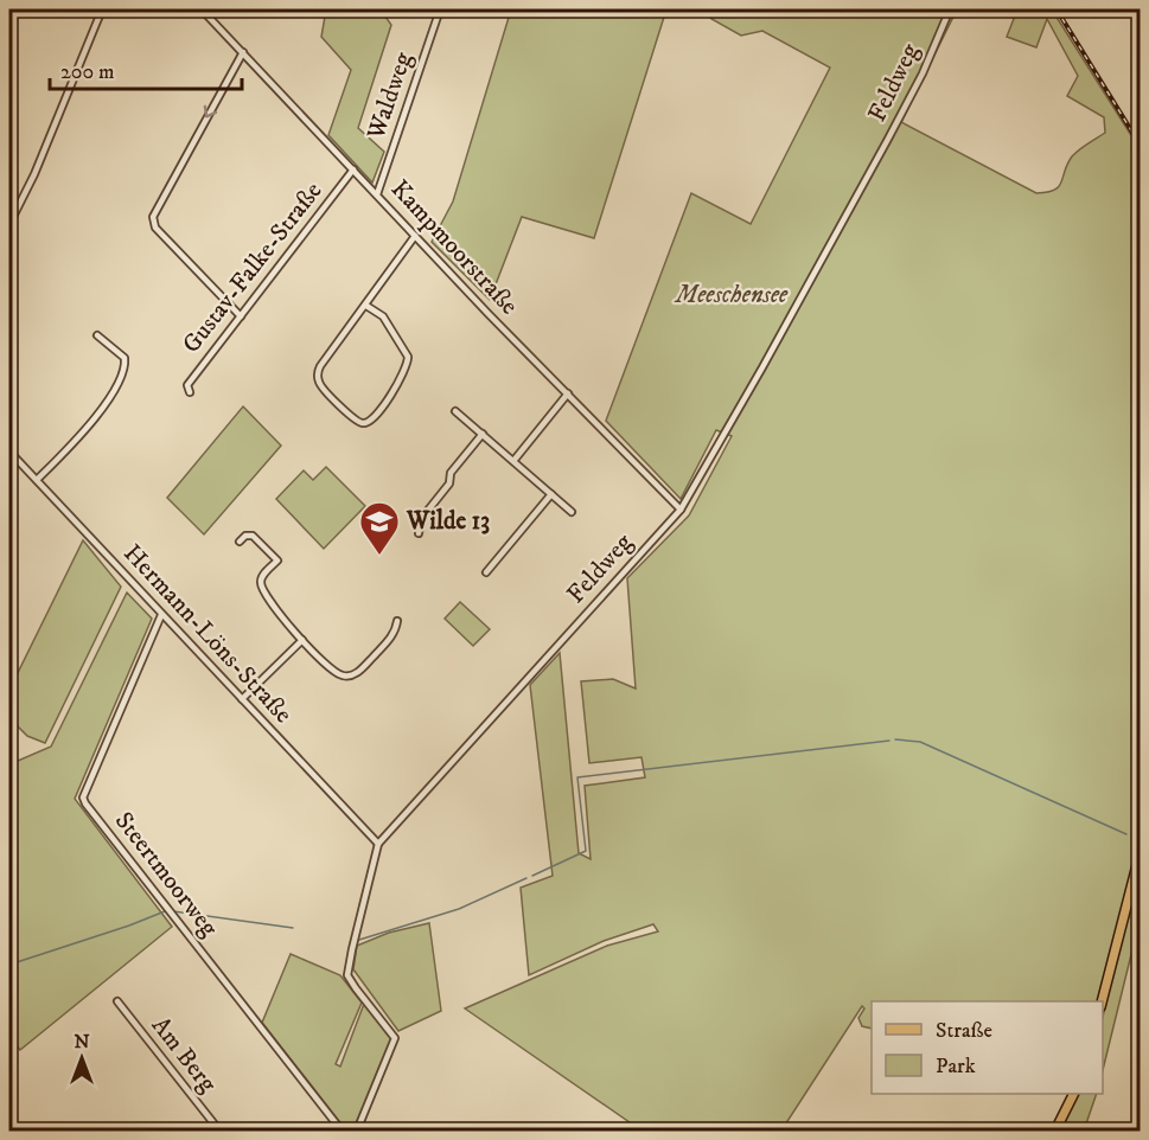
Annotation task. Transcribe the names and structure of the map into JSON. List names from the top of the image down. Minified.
{"streets":{"street":["Feldweg","Waldweg","Kampmoorstraße","Gustav-Falke-Straße","Hermann-Löns-Straße","Steertmoorweg","Am Berg"]},"crossings":[["Feldweg","Kampmoorstraße"],["Feldweg","Hermann-Löns-Straße"],["Waldweg","Kampmoorstraße"],["Kampmoorstraße","Gustav-Falke-Straße"],["Hermann-Löns-Straße","Steertmoorweg"]],"parks":["Meeschensee"],"places":{"school or university":["Wilde 13"]},"legend":["Straße","Park"],"scale_bar":"200 m","north":"top"}
